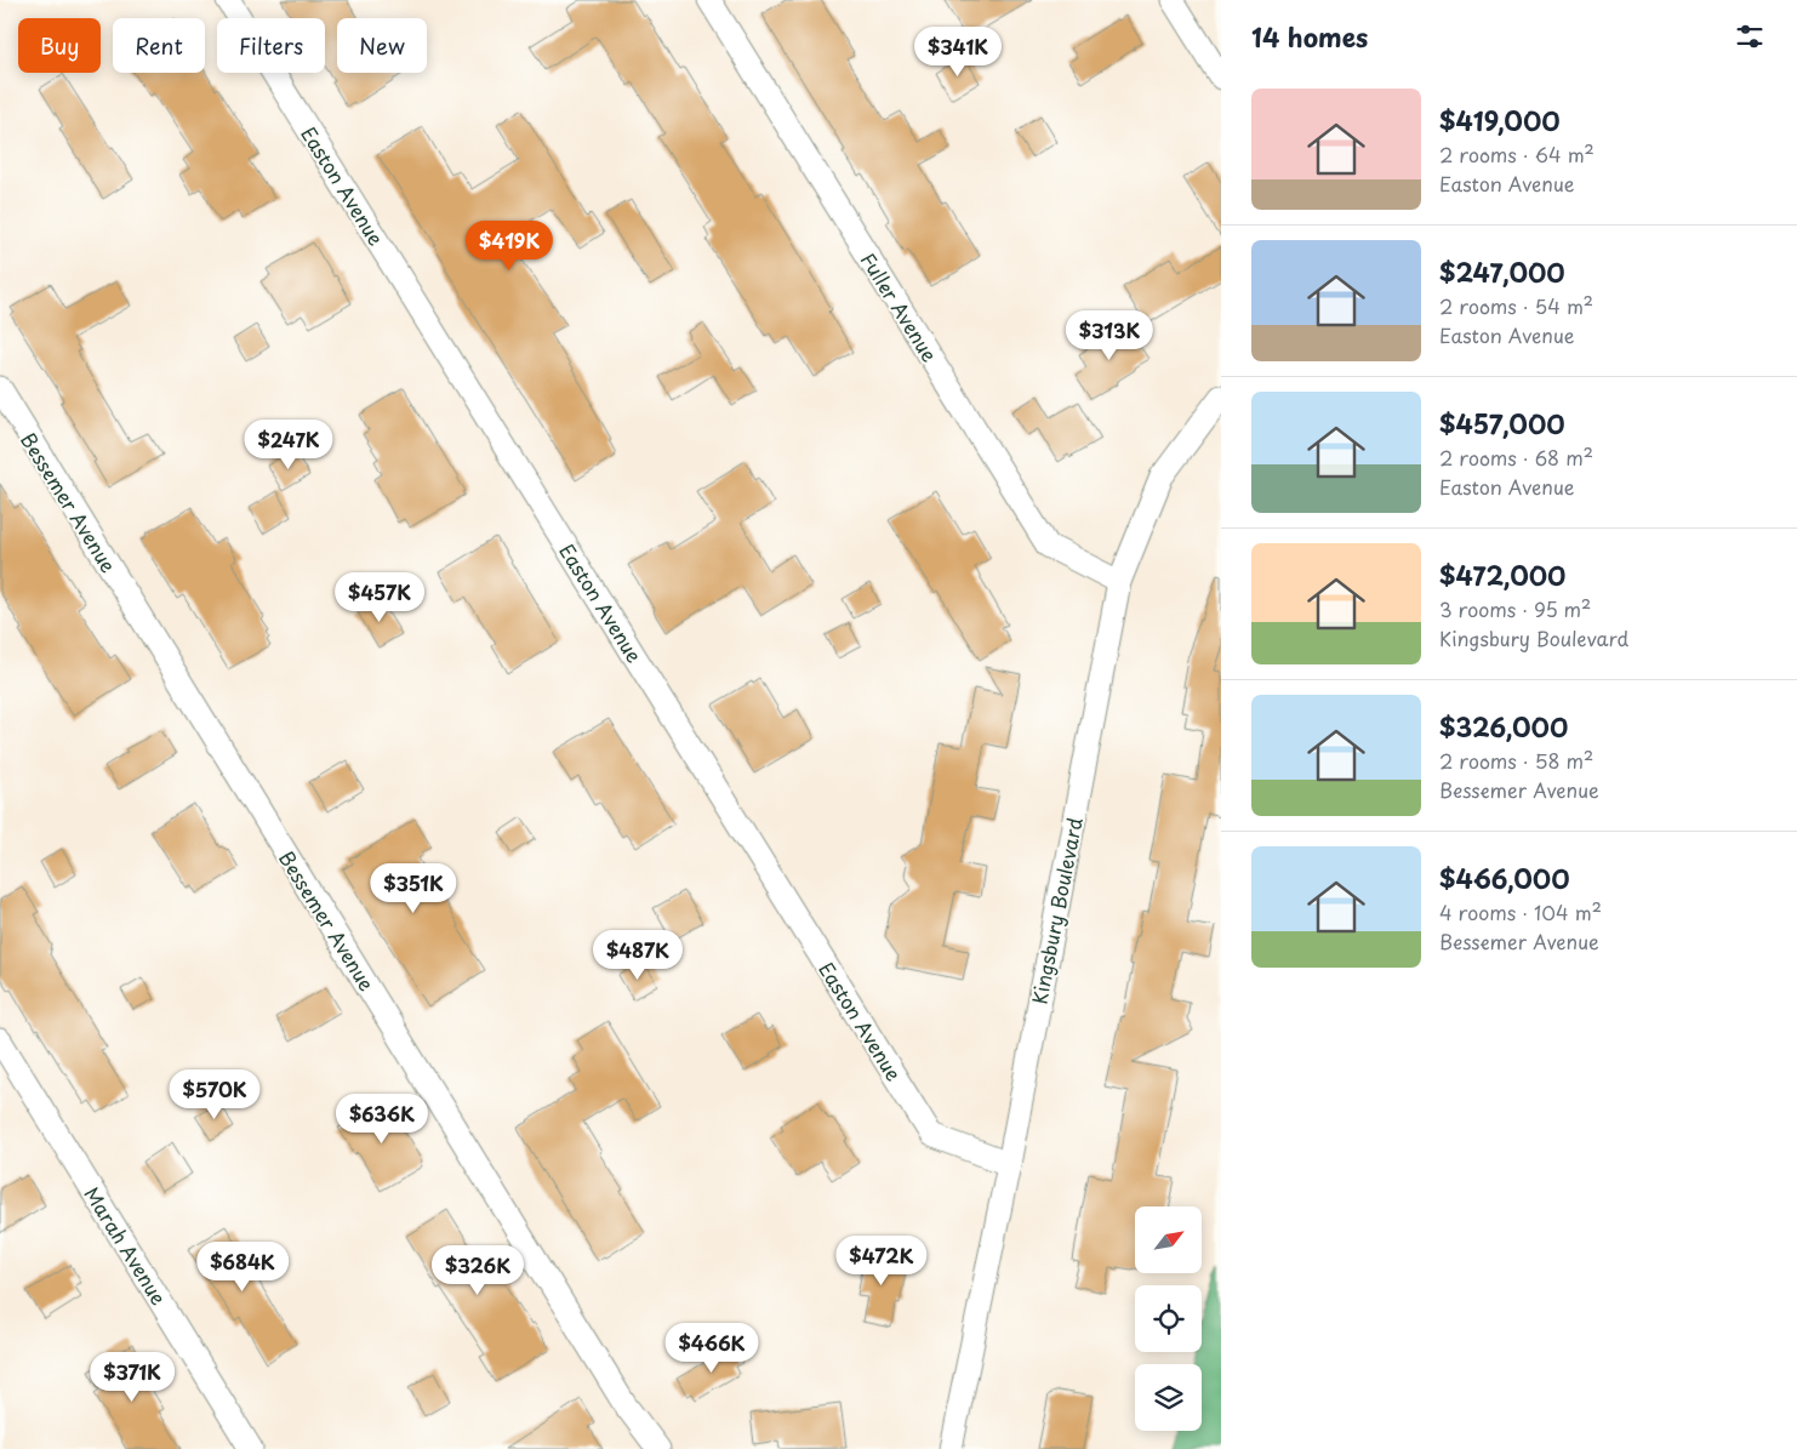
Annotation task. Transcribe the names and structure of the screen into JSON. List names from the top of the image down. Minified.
{"streets":{"street":["Easton Avenue","Fuller Avenue","Bessemer Avenue","Kingsbury Boulevard","Marah Avenue"]},"crossings":[["Easton Avenue","Kingsbury Boulevard"],["Fuller Avenue","Kingsbury Boulevard"]],"north":"top right","page":{"heading":"14 homes","chip":["Buy","Rent","Filters","New"],"price":["$341K","$419K","$313K","$247K","$457K","$351K","$487K","$570K","$636K","$472K","$684K","$326K","$466K","$371K"],"list":[{"name":"$419,000","note":"2 rooms · 64 m² · Easton Avenue"},{"name":"$247,000","note":"2 rooms · 54 m² · Easton Avenue"},{"name":"$457,000","note":"2 rooms · 68 m² · Easton Avenue"},{"name":"$472,000","note":"3 rooms · 95 m² · Kingsbury Boulevard"},{"name":"$326,000","note":"2 rooms · 58 m² · Bessemer Avenue"},{"name":"$466,000","note":"4 rooms · 104 m² · Bessemer Avenue"}]}}
